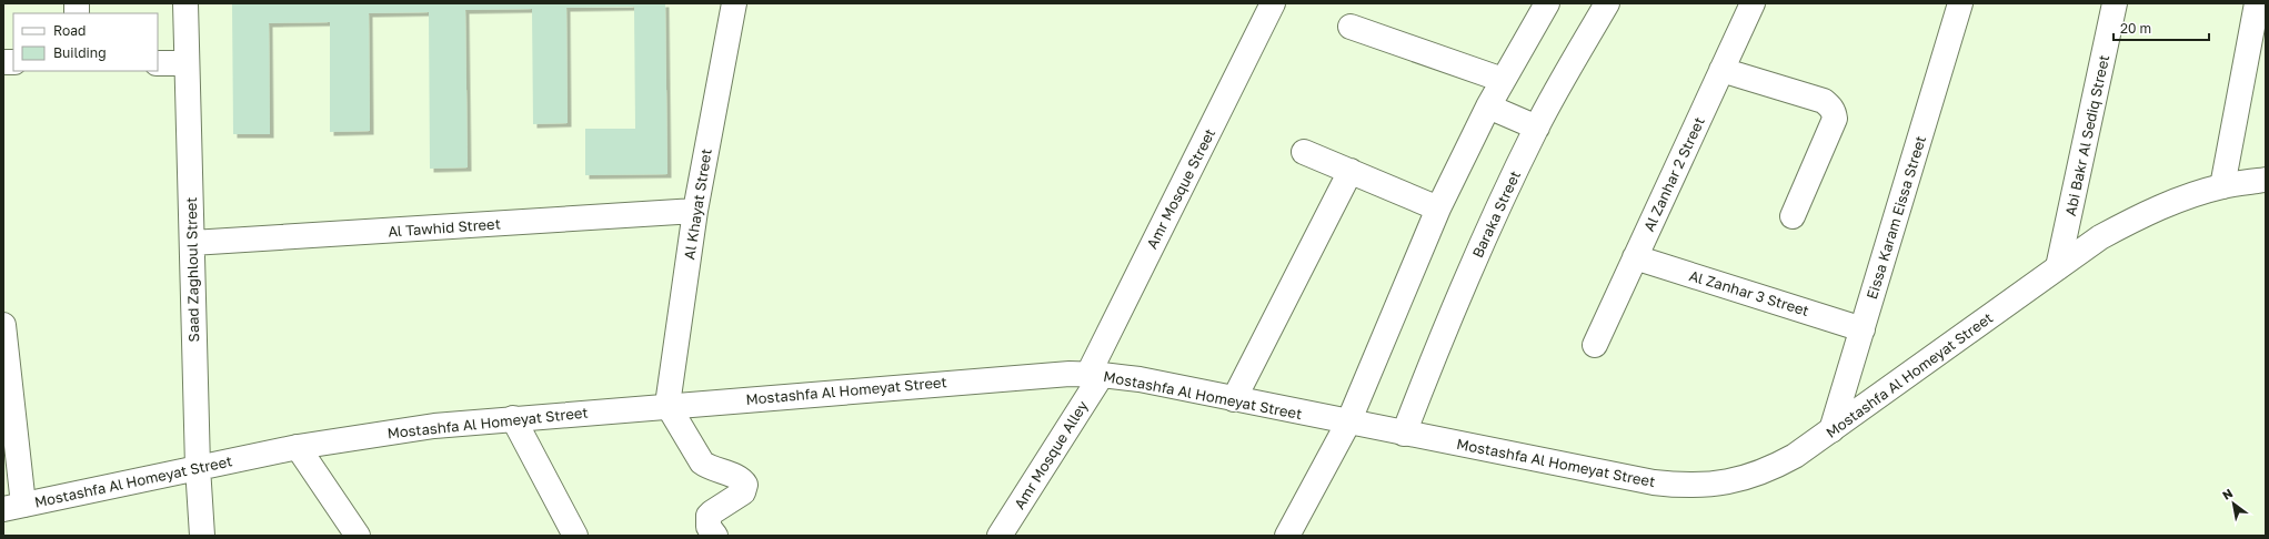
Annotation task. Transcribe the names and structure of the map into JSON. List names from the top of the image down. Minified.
{"streets":{"street":["Abi Bakr Al Sediq Street","Al Zanhar 2 Street","Amr Mosque Street","Al Khayat Street","Baraka Street","Eissa Karam Eissa Street","Al Tawhid Street","Saad Zaghloul Street","Al Zanhar 3 Street","Mostashfa Al Homeyat Street","Amr Mosque Alley"]},"crossings":[["Abi Bakr Al Sediq Street","Mostashfa Al Homeyat Street"],["Al Zanhar 2 Street","Al Zanhar 3 Street"],["Amr Mosque Street","Mostashfa Al Homeyat Street"],["Amr Mosque Street","Amr Mosque Alley"],["Al Khayat Street","Al Tawhid Street"],["Al Khayat Street","Mostashfa Al Homeyat Street"],["Baraka Street","Mostashfa Al Homeyat Street"],["Eissa Karam Eissa Street","Al Zanhar 3 Street"],["Eissa Karam Eissa Street","Mostashfa Al Homeyat Street"],["Al Tawhid Street","Saad Zaghloul Street"],["Saad Zaghloul Street","Mostashfa Al Homeyat Street"],["Mostashfa Al Homeyat Street","Amr Mosque Alley"]],"legend":["Road","Building"],"scale_bar":"20 m","north":"top left"}
